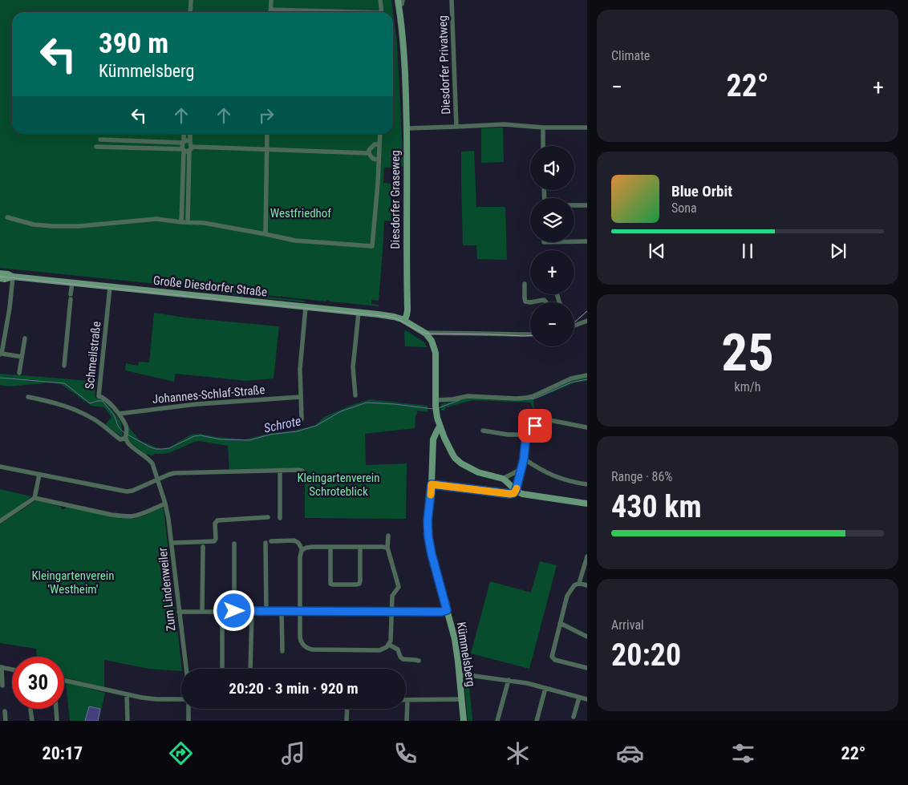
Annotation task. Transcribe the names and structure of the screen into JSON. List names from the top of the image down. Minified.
{"streets":{"main road":["Diesdorfer Graseweg","Große Diesdorfer Straße","Kümmelsberg"],"street":["Diesdorfer Privatweg","Schmeilstraße","Johannes-Schlaf-Straße","Zum Lindenweiler"]},"crossings":[["Diesdorfer Privatweg","Diesdorfer Graseweg"],["Diesdorfer Graseweg","Große Diesdorfer Straße"],["Große Diesdorfer Straße","Schmeilstraße"],["Schmeilstraße","Johannes-Schlaf-Straße"],["Schmeilstraße","Zum Lindenweiler"]],"water":["Schrote"],"parks":["Westfriedhof","Kleingartenverein Schroteblick","Kleingartenverein 'Westheim'"],"page":{"tile":["Climate",["25","km/h"],["Range · 86%","430 km"],["Arrival","20:20"]],"turn":["390 m","Kümmelsberg"],"heat":["−","22°","+"],"map_buttons":["+","−"],"song":["Blue Orbit","Sona"],"limit":"30","trip":"20:20 · 3 min · 920 m","tabs":["20:17","22°"]}}
